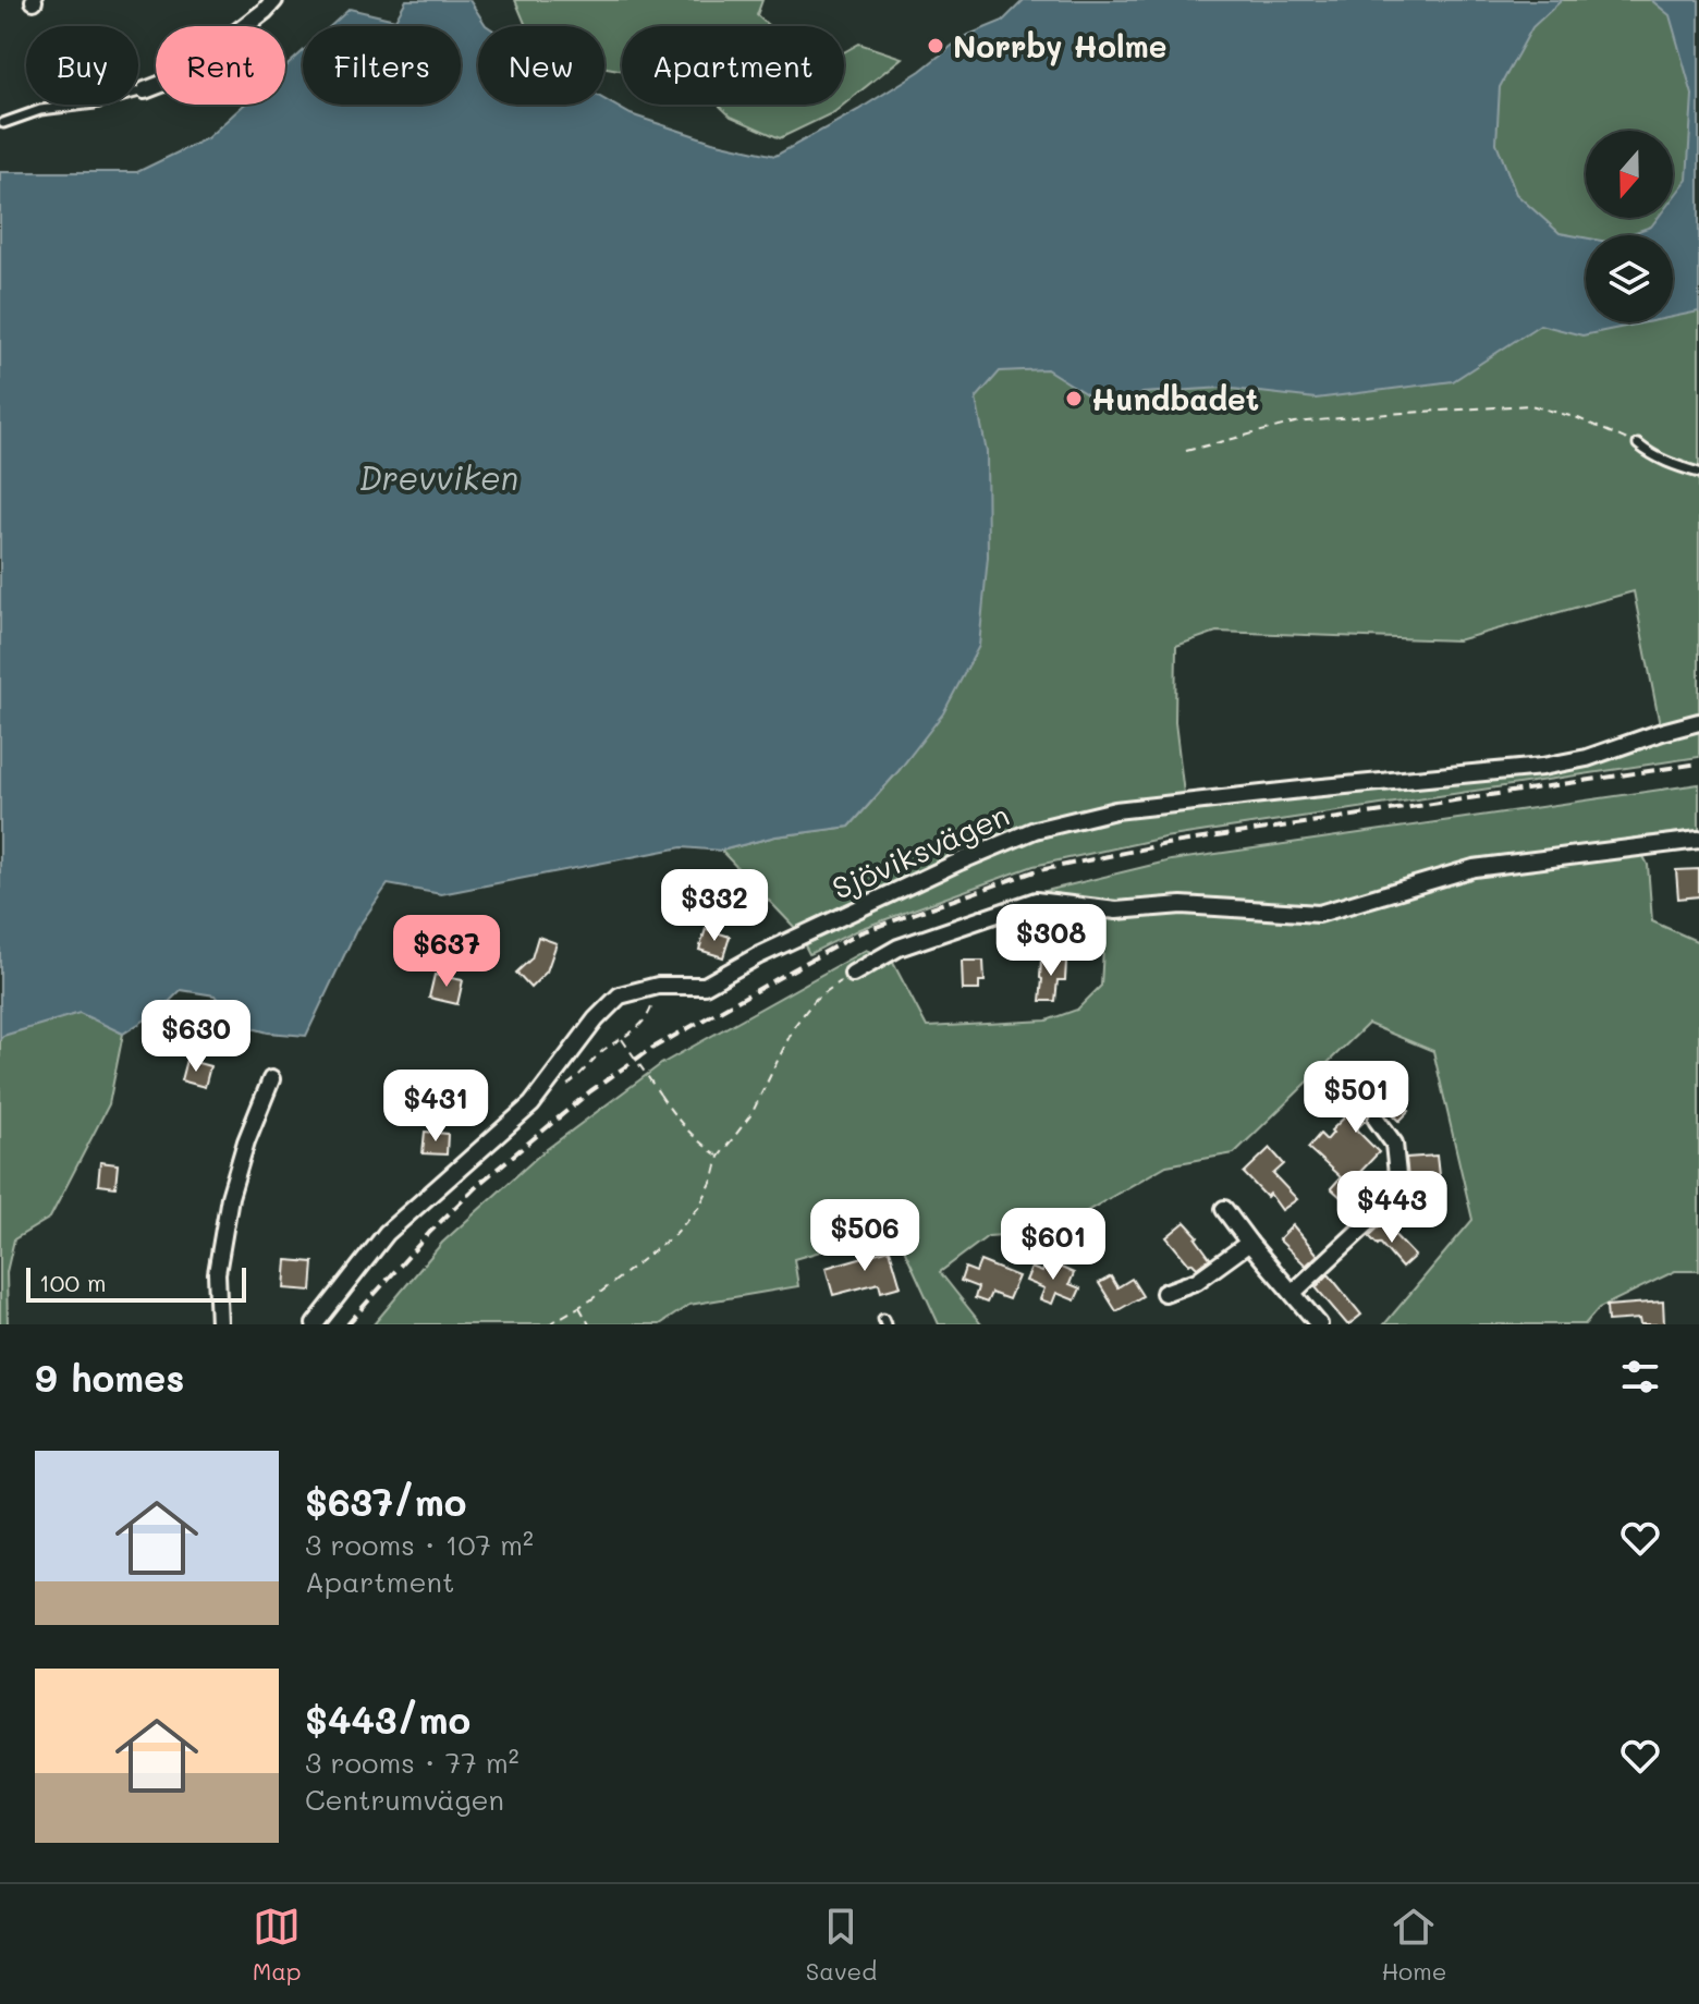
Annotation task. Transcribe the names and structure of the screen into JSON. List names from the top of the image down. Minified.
{"streets":{"street":["Sjöviksvägen"]},"water":["Drevviken"],"places":["Norrby Holme","Hundbadet"],"scale_bar":"100 m","north":"bottom","page":{"chip":["Buy","Rent","Filters","New","Apartment"],"price":["$332","$308","$637","$630","$501","$431","$443","$506","$601"],"scale":"100 m","heading":"9 homes","list":[{"name":"$637/mo","note":"3 rooms · 107 m² · Apartment"},{"name":"$443/mo","note":"3 rooms · 77 m² · Centrumvägen"}],"tabs":["Map","Saved","Home"]}}
